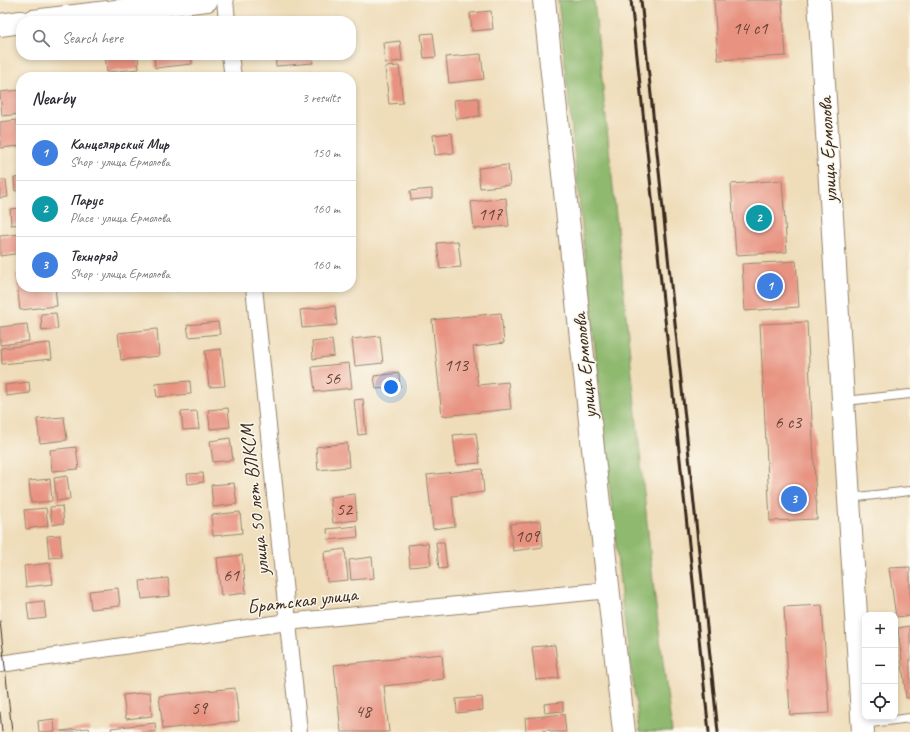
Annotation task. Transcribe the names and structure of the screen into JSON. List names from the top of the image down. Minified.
{"streets":{"street":["улица Ермолова","улица 50 лет ВЛКСМ","Братская улица"]},"crossings":[["улица Ермолова","Братская улица"],["улица 50 лет ВЛКСМ","Братская улица"]],"house_numbers":["14 с1","117","113","56","6 с3","52","109","61","59","48"],"page":{"search":"Search here","heading":["Nearby","3 results"],"list":[{"mark":"1","name":"Канцелярский Мир","note":"Shop · улица Ермолова","value":"150 m"},{"mark":"2","name":"Парус","note":"Place · улица Ермолова","value":"160 m"},{"mark":"3","name":"Техноряд","note":"Shop · улица Ермолова","value":"160 m"}],"pins":["2","1","3"],"map_buttons":["+","−"]}}
